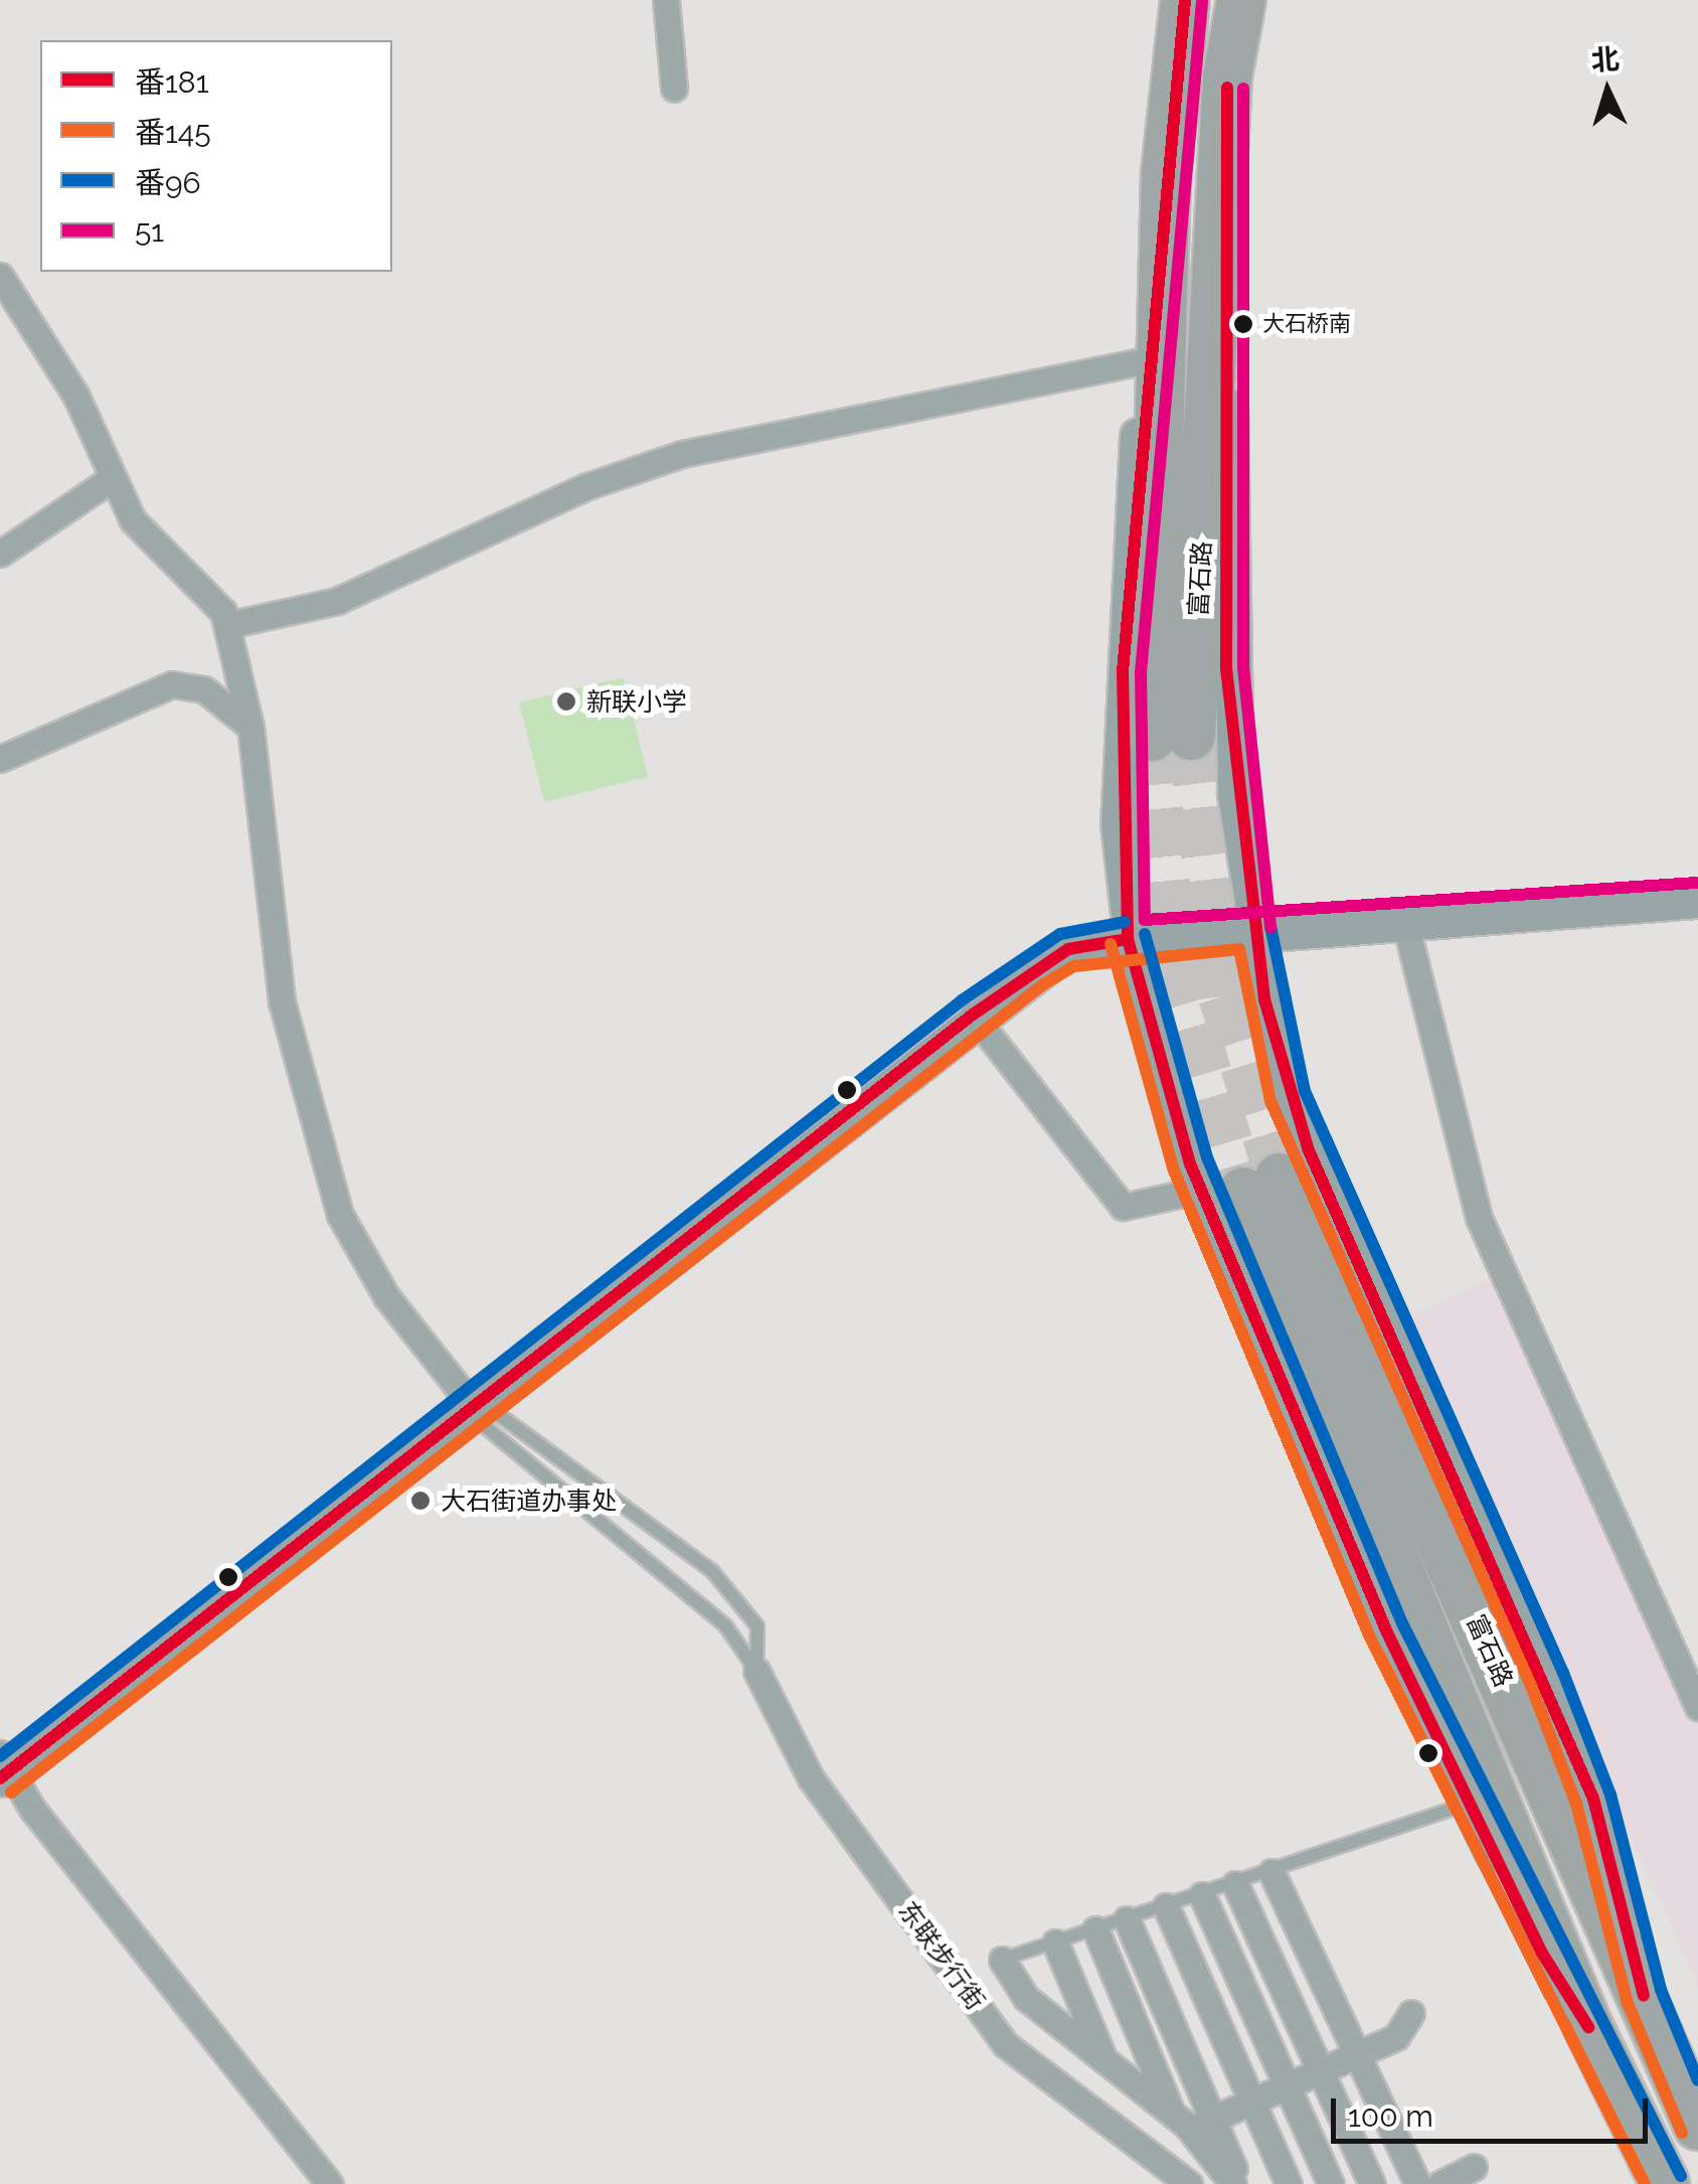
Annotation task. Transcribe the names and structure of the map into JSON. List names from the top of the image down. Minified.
{"streets":{"highway":["富石路"],"street":["东联步行街"]},"places":["大石桥南","新联小学","大石街道办事处"],"lines":["transit line 番181","transit line 51","transit line 番96","transit line 番145"],"legend":["番181","番145","番96","51"],"scale_bar":"100 m","north":"top"}
